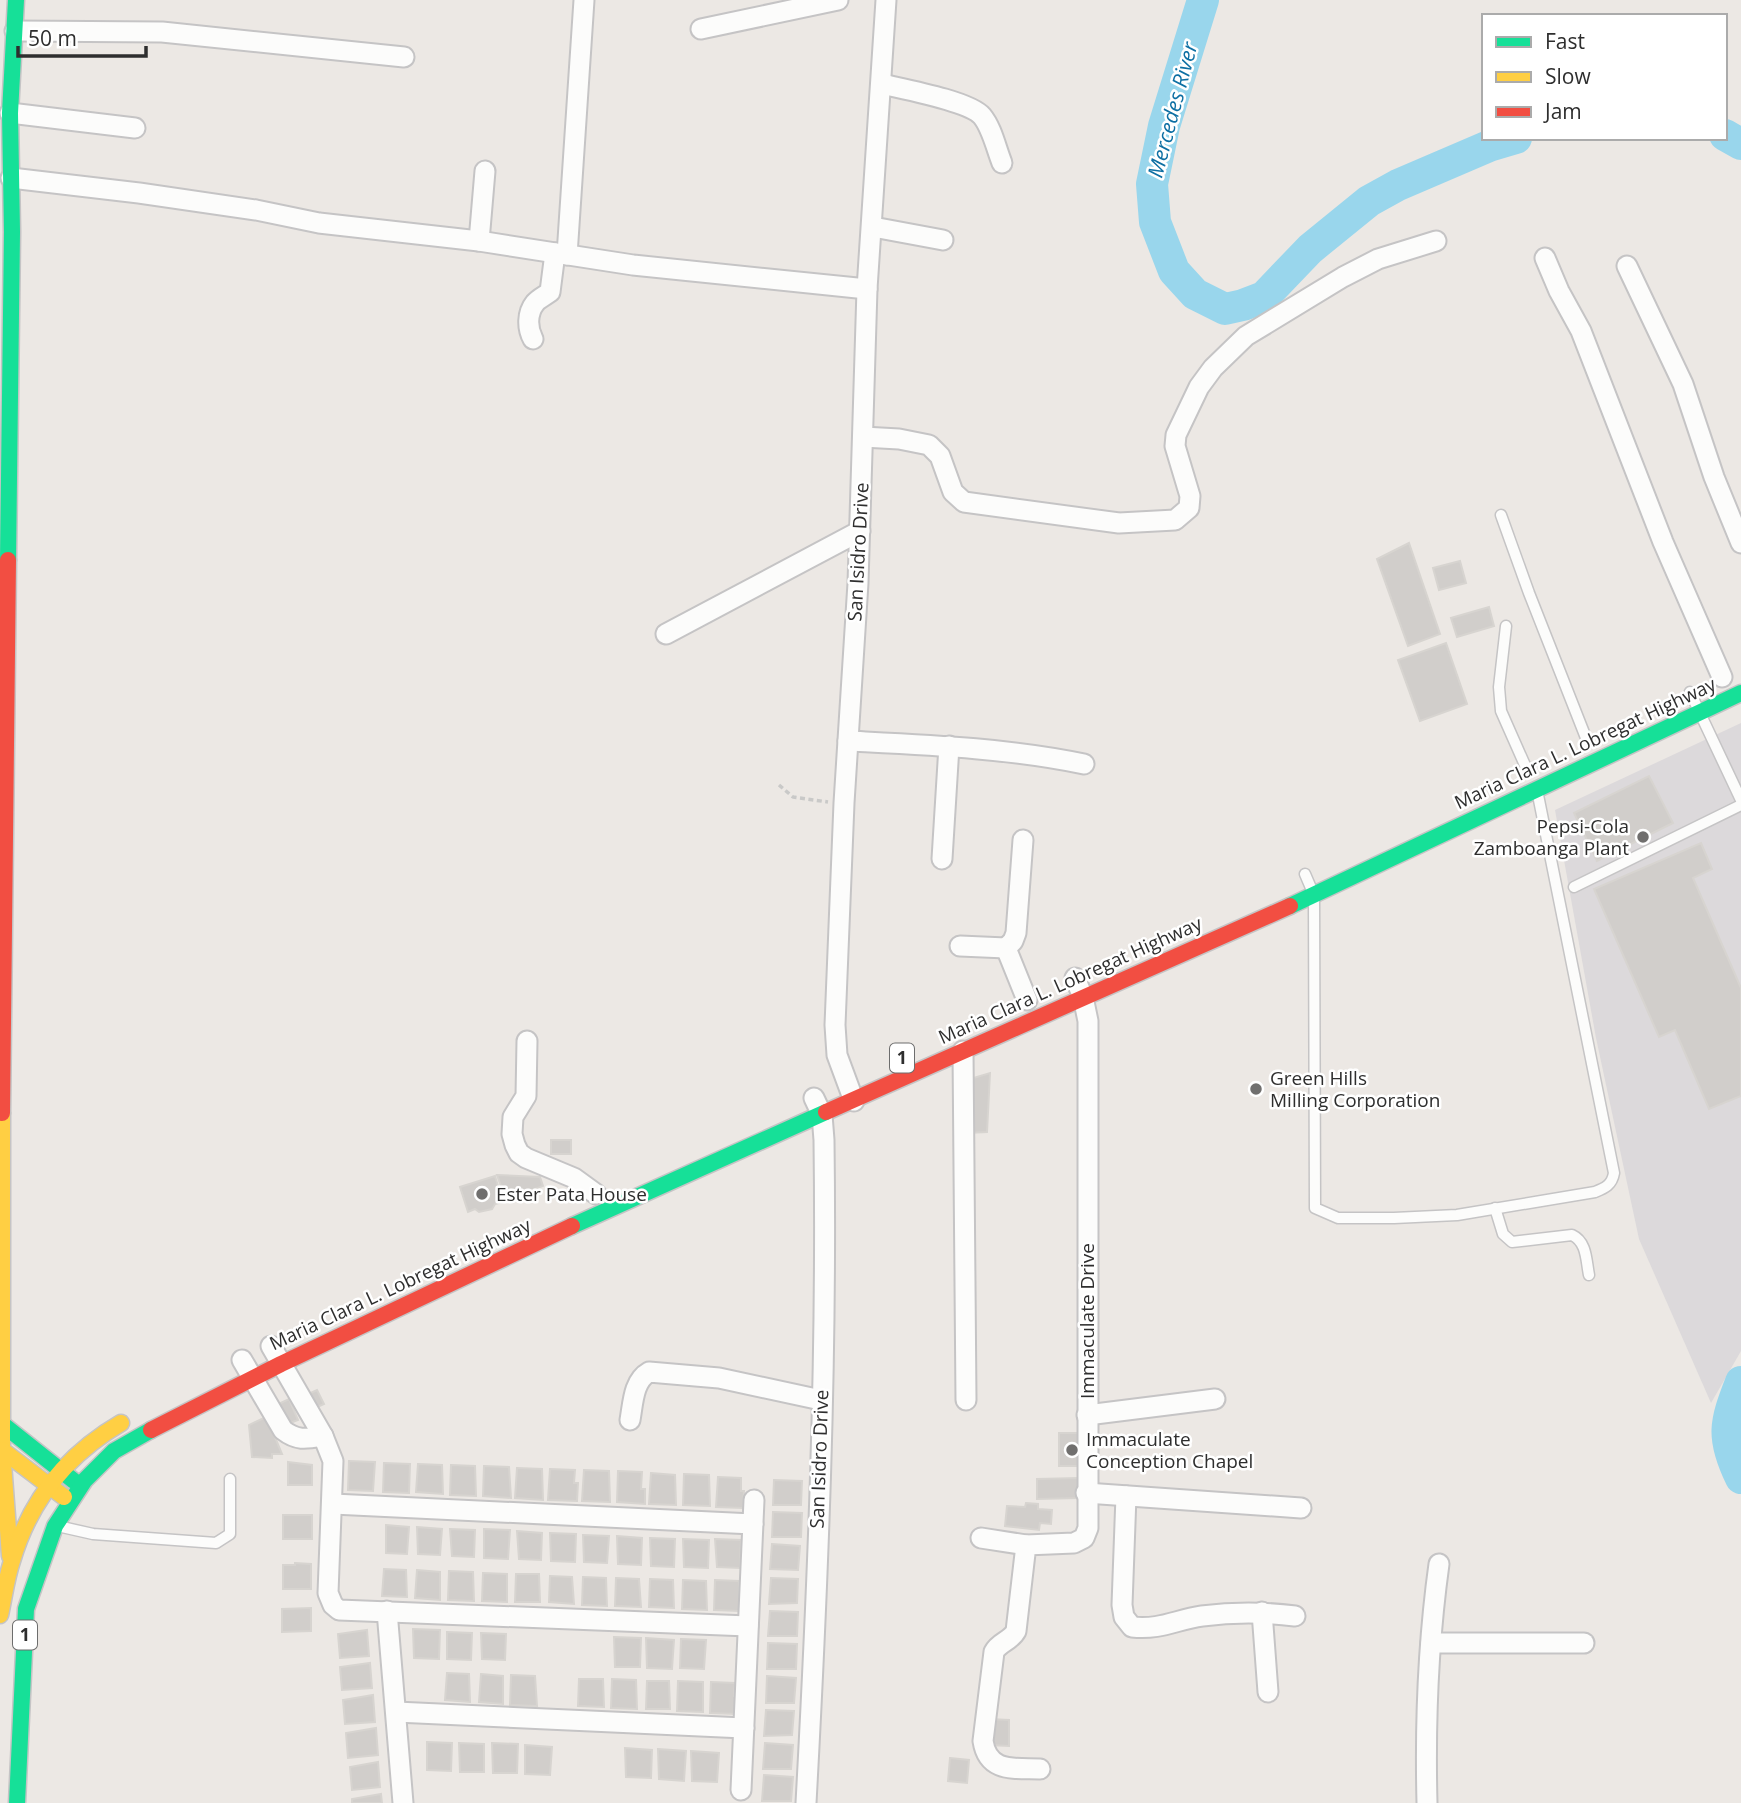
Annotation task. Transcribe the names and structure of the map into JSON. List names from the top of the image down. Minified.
{"streets":{"main road":["Maria Clara L. Lobregat Highway","1"],"street":["San Isidro Drive","Immaculate Drive"]},"crossings":[["San Isidro Drive","Maria Clara L. Lobregat Highway"],["Maria Clara L. Lobregat Highway","Immaculate Drive"]],"water":["Mercedes River"],"places":["Pepsi-Cola Zamboanga Plant","Green Hills Milling Corporation","Ester Pata House","Immaculate Conception Chapel"],"legend":["Fast","Slow","Jam"],"scale_bar":"50 m"}
